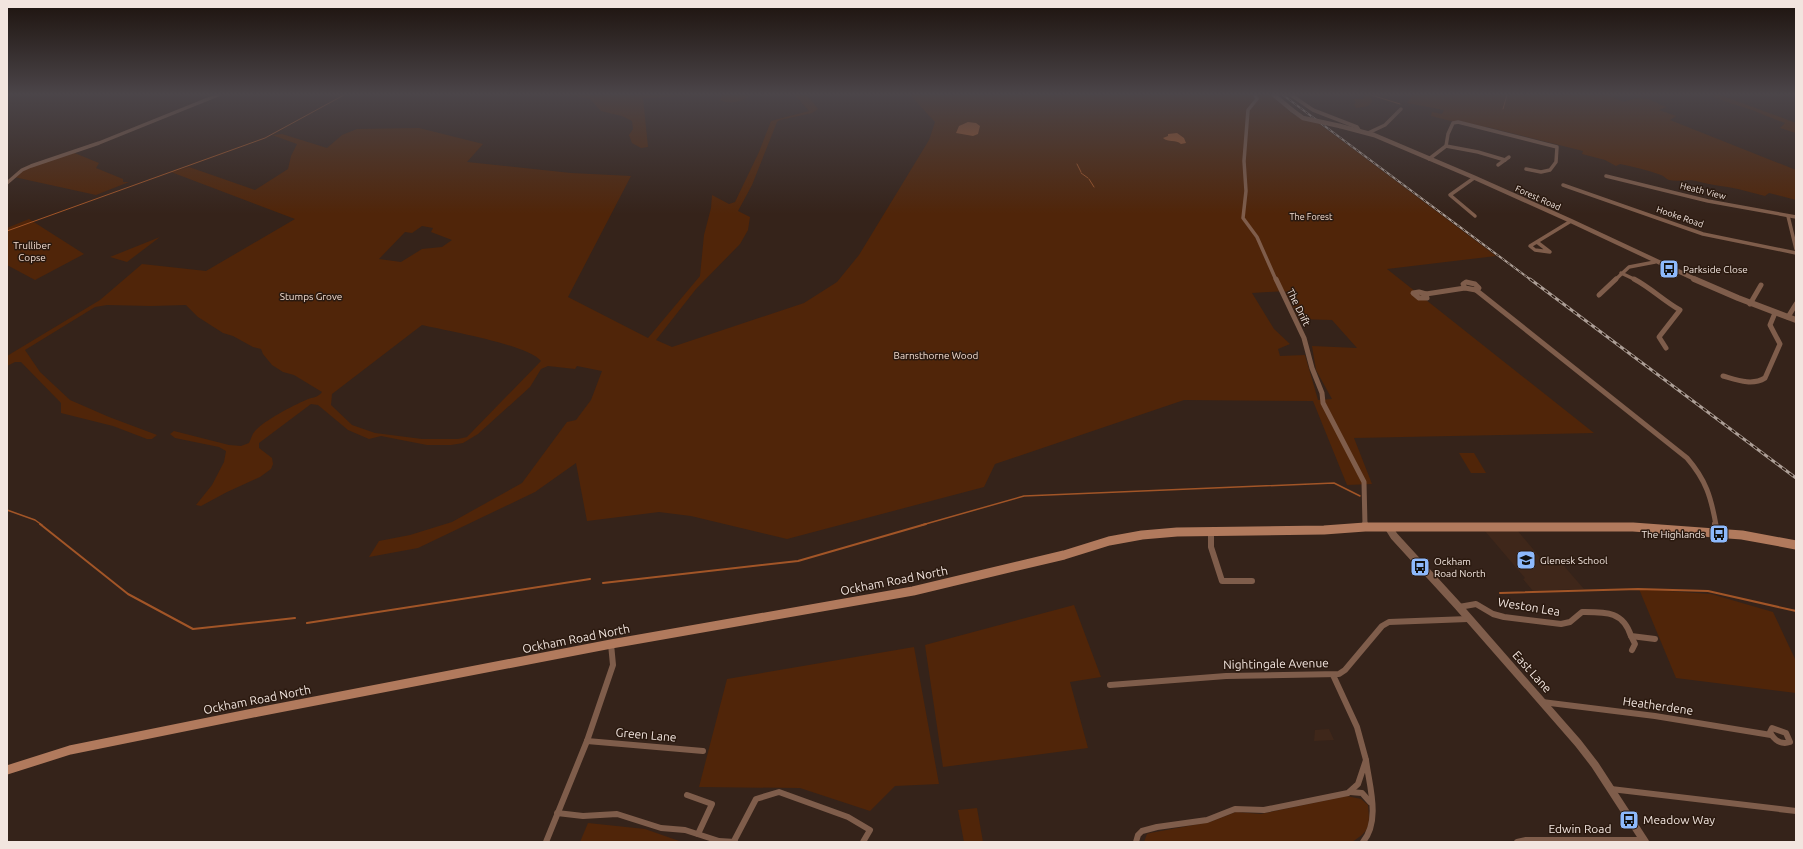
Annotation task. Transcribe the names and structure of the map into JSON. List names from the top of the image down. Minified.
{"streets":{"main road":["Ockham Road North"],"street":["Heath View","Forest Road","Hooke Road","The Drift","Weston Lea","Nightingale Avenue","East Lane","Heatherdene","Green Lane","Edwin Road"]},"crossings":[["The Drift","Ockham Road North"],["Ockham Road North","East Lane"],["Weston Lea","East Lane"],["Nightingale Avenue","East Lane"],["East Lane","Heatherdene"],["East Lane","Edwin Road"]],"parks":["The Forest","Trulliber Copse","Stumps Grove","Barnsthorne Wood"],"places":{"bus stop":["Parkside Close","The Highlands","Ockham Road North","Meadow Way"],"school or university":["Glenesk School"]}}
